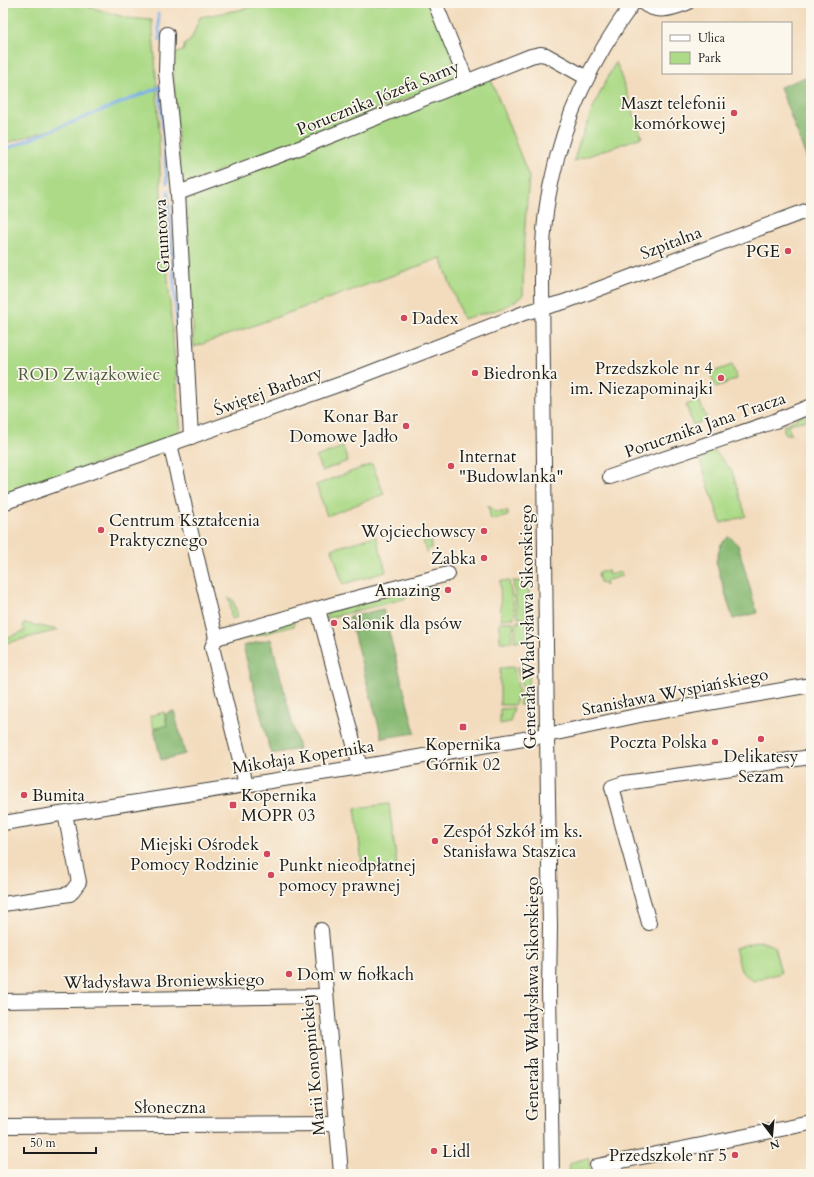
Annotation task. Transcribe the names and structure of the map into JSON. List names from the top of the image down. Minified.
{"streets":{"street":["Porucznika Józefa Sarny","Gruntowa","Szpitalna","Świętej Barbary","Porucznika Jana Tracza","Generała Władysława Sikorskiego","Stanisława Wyspiańskiego","Mikołaja Kopernika","Władysława Broniewskiego","Marii Konopnickiej","Słoneczna"]},"crossings":[["Porucznika Józefa Sarny","Gruntowa"],["Porucznika Józefa Sarny","Generała Władysława Sikorskiego"],["Gruntowa","Świętej Barbary"],["Szpitalna","Świętej Barbary"],["Szpitalna","Generała Władysława Sikorskiego"],["Świętej Barbary","Generała Władysława Sikorskiego"],["Generała Władysława Sikorskiego","Stanisława Wyspiańskiego"],["Generała Władysława Sikorskiego","Mikołaja Kopernika"],["Stanisława Wyspiańskiego","Mikołaja Kopernika"],["Władysława Broniewskiego","Marii Konopnickiej"],["Marii Konopnickiej","Słoneczna"]],"parks":["ROD Związkowiec"],"places":{"other":["Maszt telefonii komórkowej","PGE","Dadex","Biedronka","Przedszkole nr 4 im. Niezapominajki","Konar Bar Domowe Jadło","Internat \"Budowlanka\"","Centrum Kształcenia Praktycznego","Wojciechowscy","Żabka","Amazing","Salonik dla psów","Delikatesy Sezam","Poczta Polska","Bumita","Zespół Szkół im ks. Stanisława Staszica","Miejski Ośrodek Pomocy Rodzinie","Punkt nieodpłatnej pomocy prawnej","Dom w fiołkach","Lidl","Przedszkole nr 5"],"transit":["Kopernika Górnik 02","Kopernika MOPR 03"]},"legend":["Ulica","Park"],"scale_bar":"50 m","north":"bottom"}
